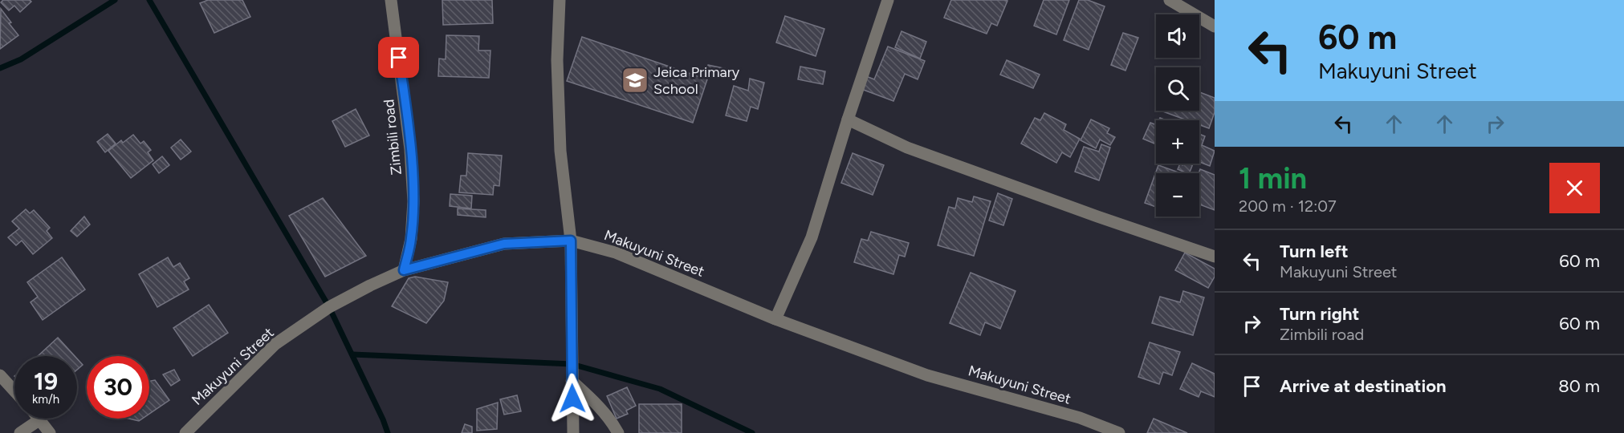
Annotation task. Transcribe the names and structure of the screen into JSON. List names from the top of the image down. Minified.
{"streets":{"street":["Zimbili road","Makuyuni Street"]},"crossings":[["Zimbili road","Makuyuni Street"]],"places":{"school or university":["Jeica Primary School"]},"page":{"turn":["60 m","Makuyuni Street"],"map_buttons":["+","−"],"heading":["1 min","200 m · 12:07"],"list":[{"name":"Turn left","note":"Makuyuni Street","value":"60 m"},{"name":"Turn right","note":"Zimbili road","value":"60 m"},{"name":"Arrive at destination","value":"80 m"}],"speed":"19 km/h","limit":"30"}}
